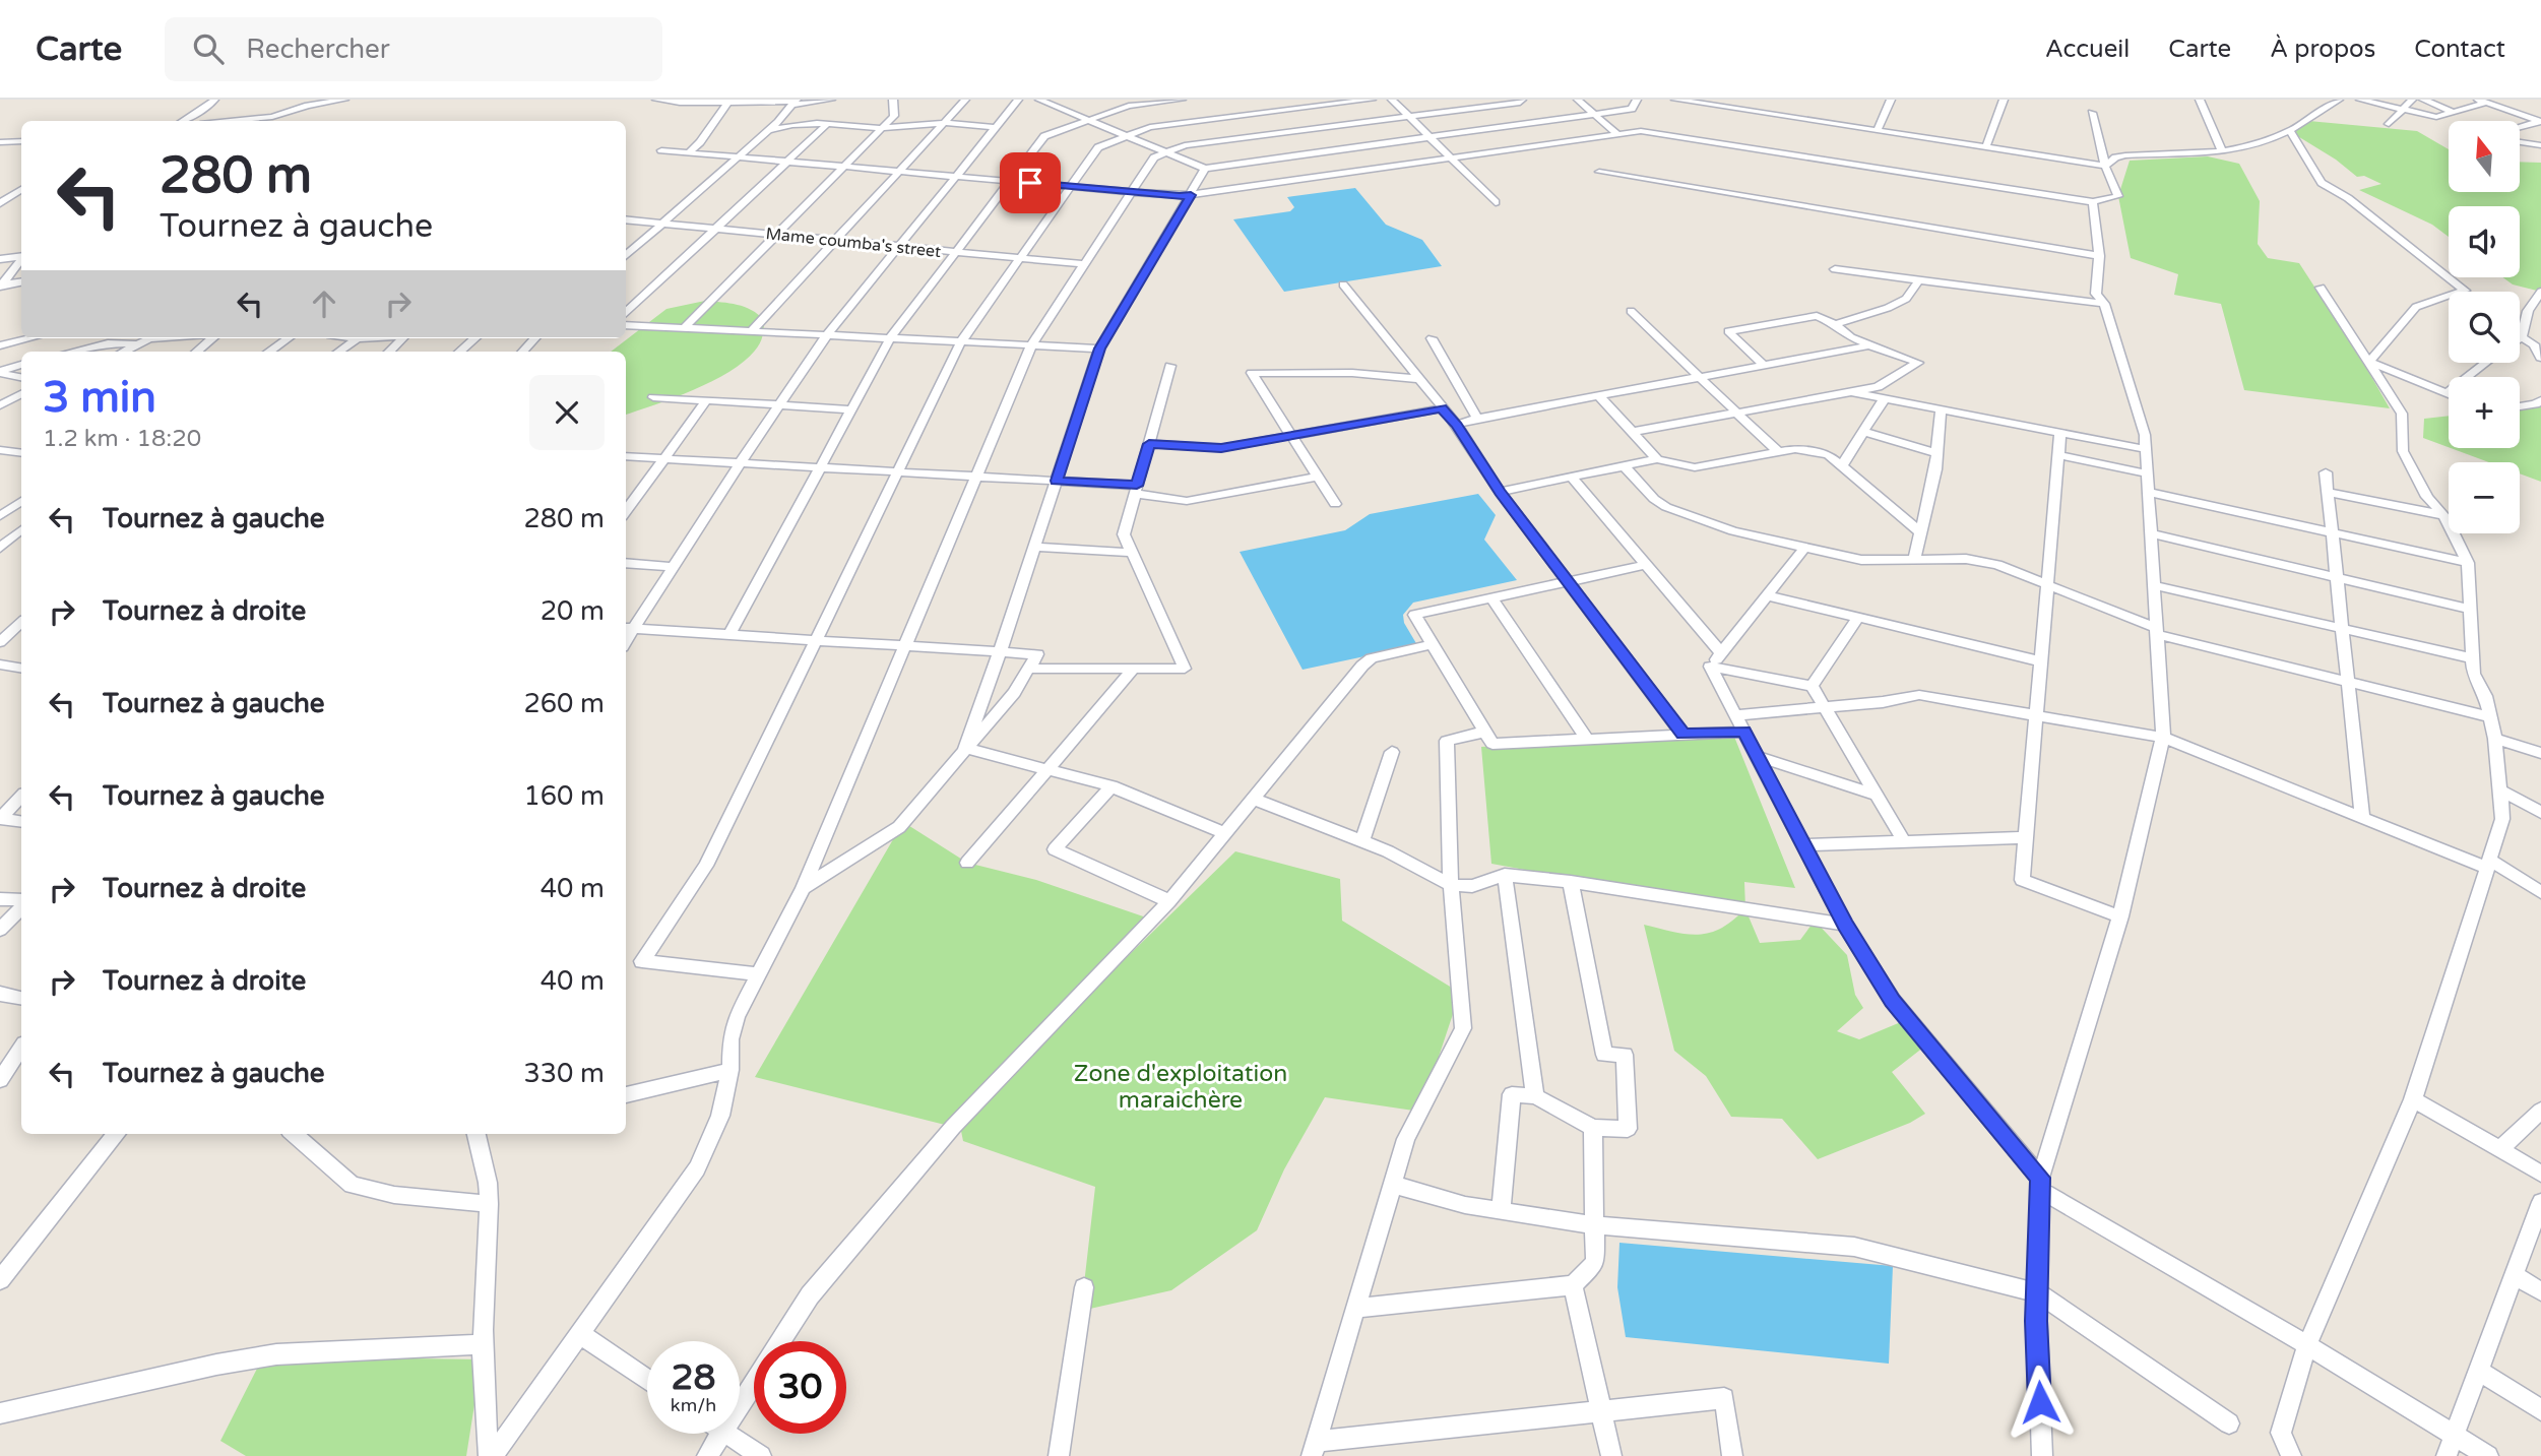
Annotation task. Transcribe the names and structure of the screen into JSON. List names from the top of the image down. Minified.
{"streets":{"street":["Mame coumba's street"]},"parks":["Zone d'exploitation maraichère"],"north":"top","page":{"header":"Carte","search":"Rechercher","nav":["Accueil","Carte","À propos","Contact"],"map_buttons":["+","−"],"turn":["280 m","Tournez à gauche"],"heading":["3 min","1.2 km · 18:20"],"list":[{"name":"Tournez à gauche","value":"280 m"},{"name":"Tournez à droite","value":"20 m"},{"name":"Tournez à gauche","value":"260 m"},{"name":"Tournez à gauche","value":"160 m"},{"name":"Tournez à droite","value":"40 m"},{"name":"Tournez à droite","value":"40 m"},{"name":"Tournez à gauche","value":"330 m"}],"speed":"28 km/h","limit":"30"}}
